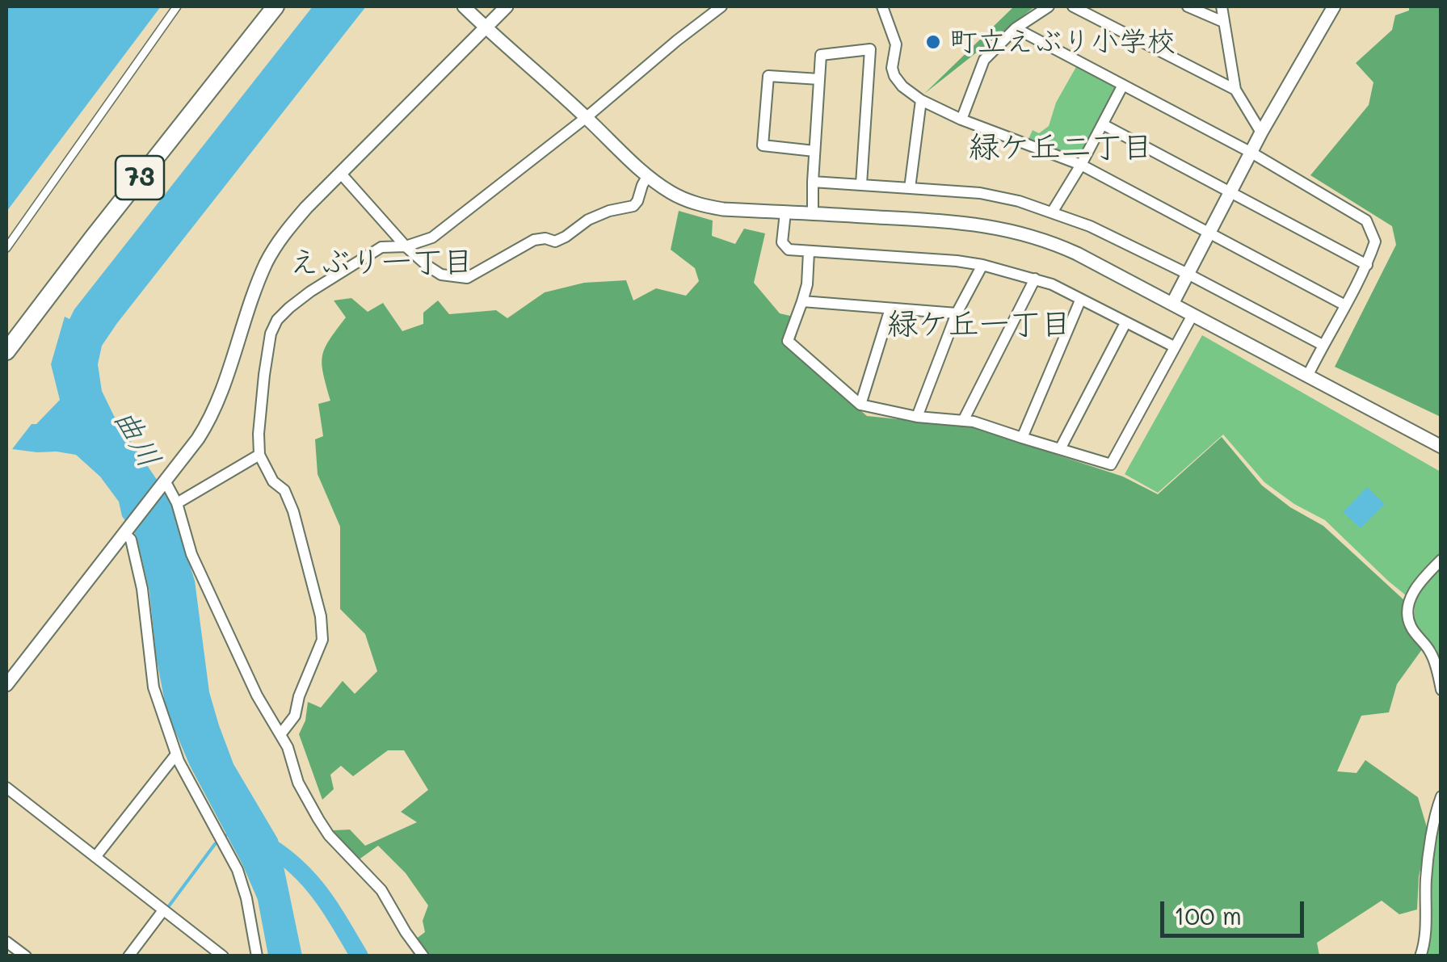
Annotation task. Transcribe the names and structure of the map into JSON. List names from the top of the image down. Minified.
{"streets":{"main road":["73"]},"districts":["緑ケ丘二丁目","えぶり一丁目","緑ケ丘一丁目"],"water":["曲川"],"places":["町立えぶり小学校"],"scale_bar":"100 m"}
